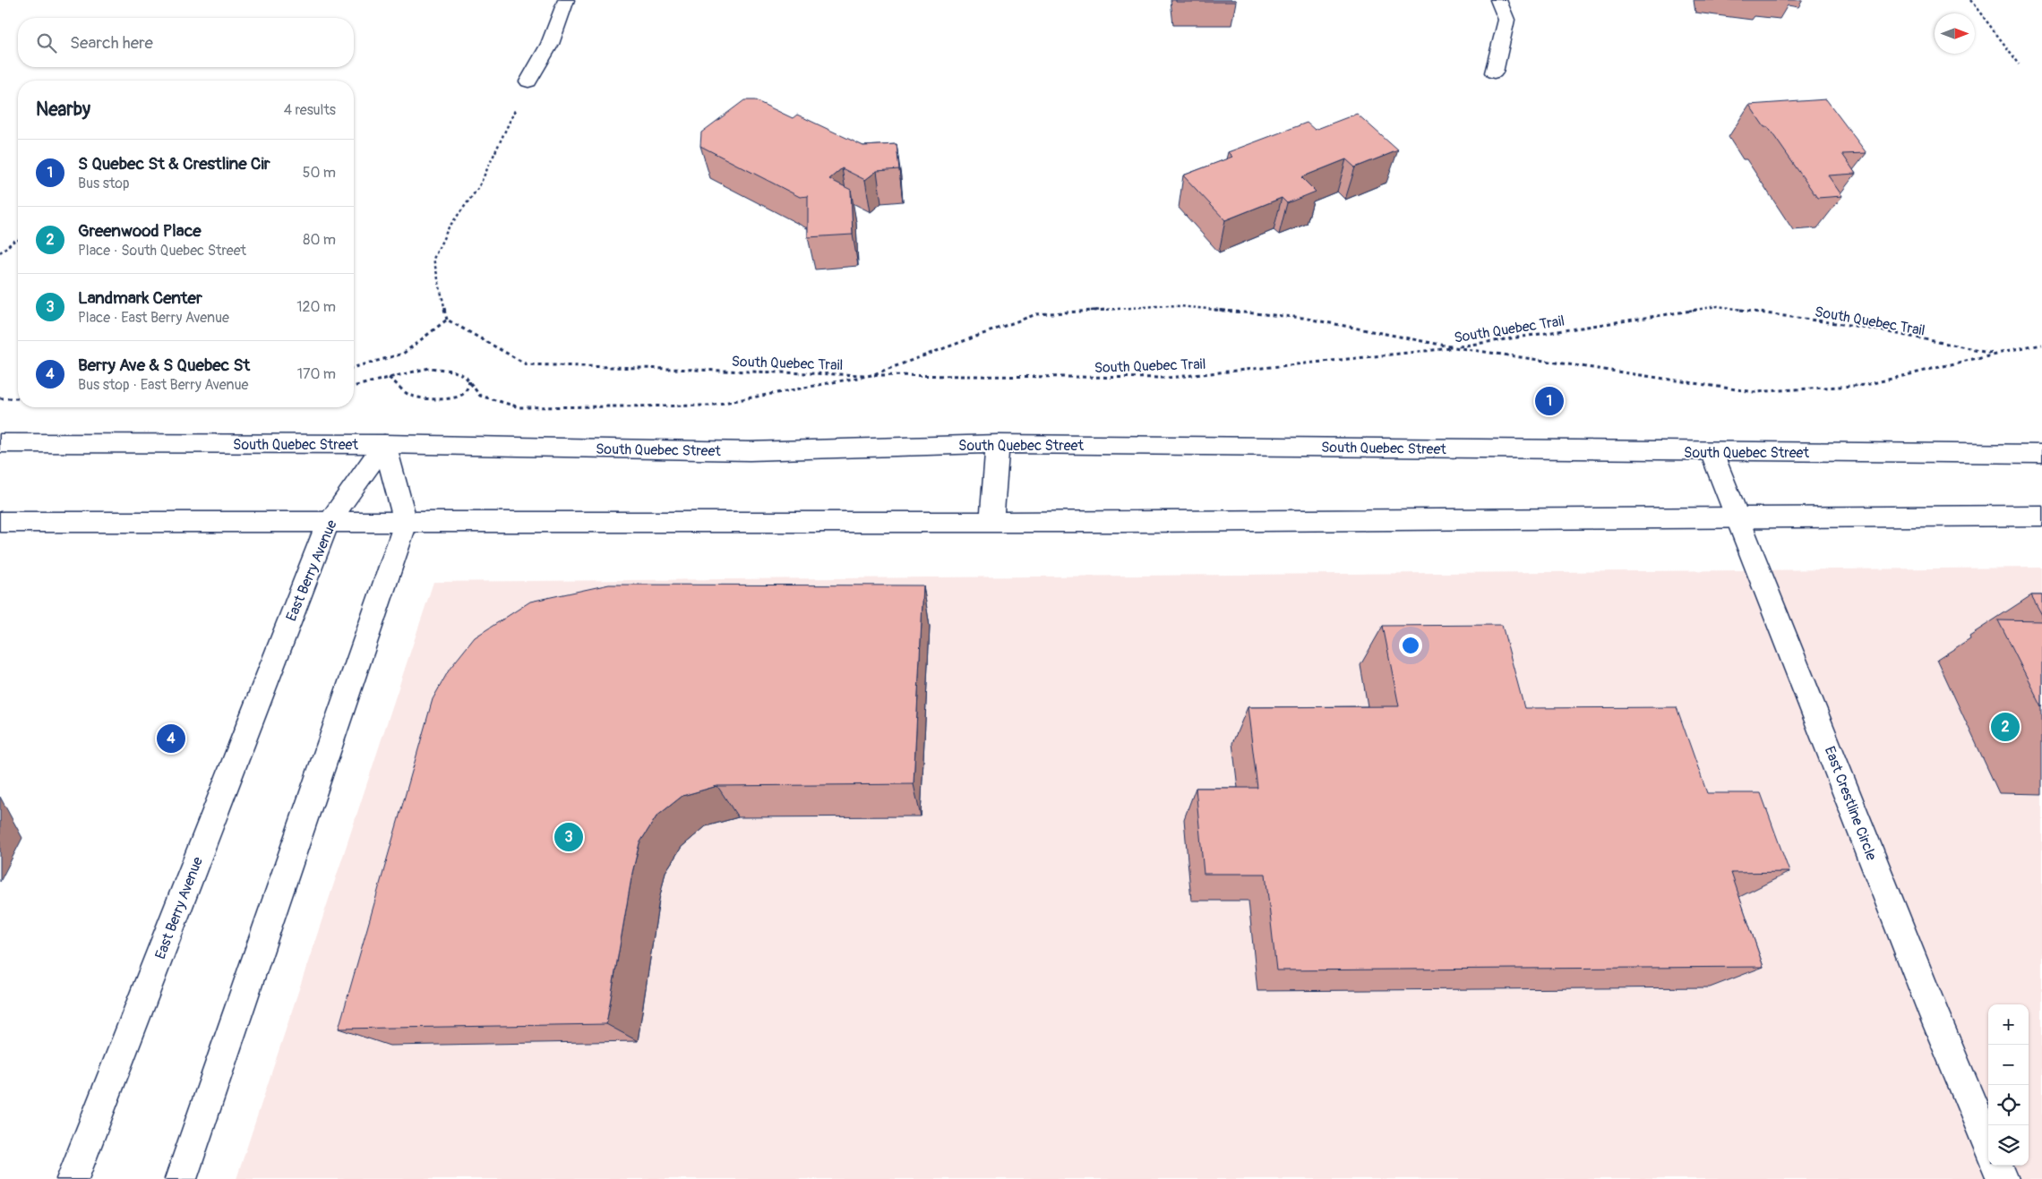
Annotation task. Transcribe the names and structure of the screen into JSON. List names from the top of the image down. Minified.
{"streets":{"main road":["South Quebec Street","East Berry Avenue","East Crestline Circle"],"path":["South Quebec Trail"]},"crossings":[["South Quebec Street","East Berry Avenue"],["South Quebec Street","East Crestline Circle"]],"north":"right","page":{"search":"Search here","heading":["Nearby","4 results"],"list":[{"mark":"1","name":"S Quebec St & Crestline Cir","note":"Bus stop","value":"50 m"},{"mark":"2","name":"Greenwood Place","note":"Place · South Quebec Street","value":"80 m"},{"mark":"3","name":"Landmark Center","note":"Place · East Berry Avenue","value":"120 m"},{"mark":"4","name":"Berry Ave & S Quebec St","note":"Bus stop · East Berry Avenue","value":"170 m"}],"pins":["1","2","4","3"],"map_buttons":["+","−"]}}
